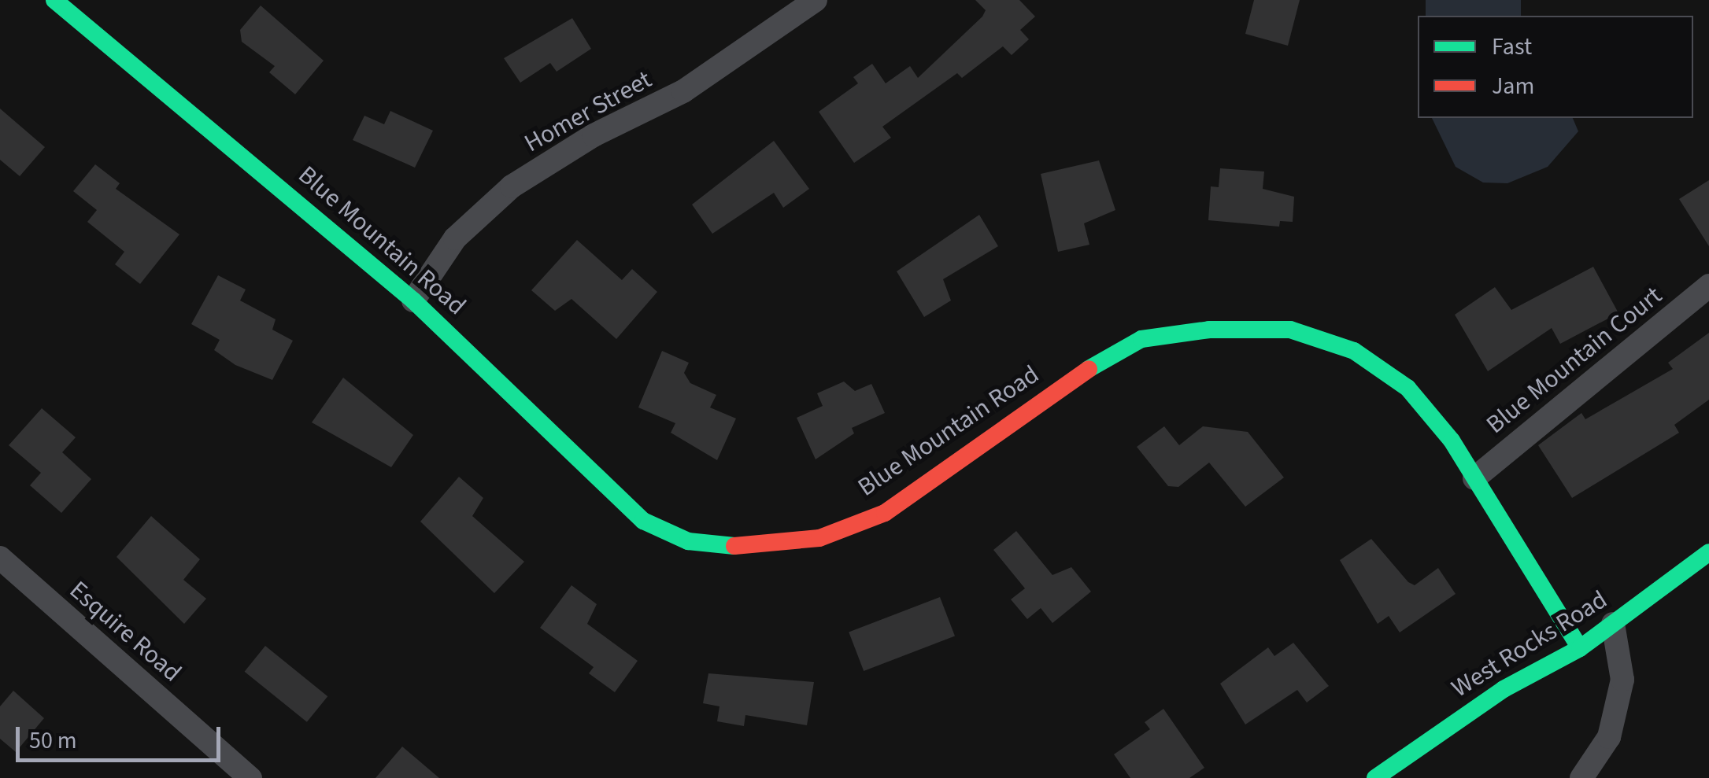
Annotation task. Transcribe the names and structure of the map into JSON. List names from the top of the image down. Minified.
{"streets":{"street":["Homer Street","Blue Mountain Road","Blue Mountain Court","Esquire Road","West Rocks Road"]},"crossings":[["Homer Street","Blue Mountain Road"],["Blue Mountain Road","Blue Mountain Court"],["Blue Mountain Road","West Rocks Road"]],"legend":["Fast","Jam"],"scale_bar":"50 m"}
